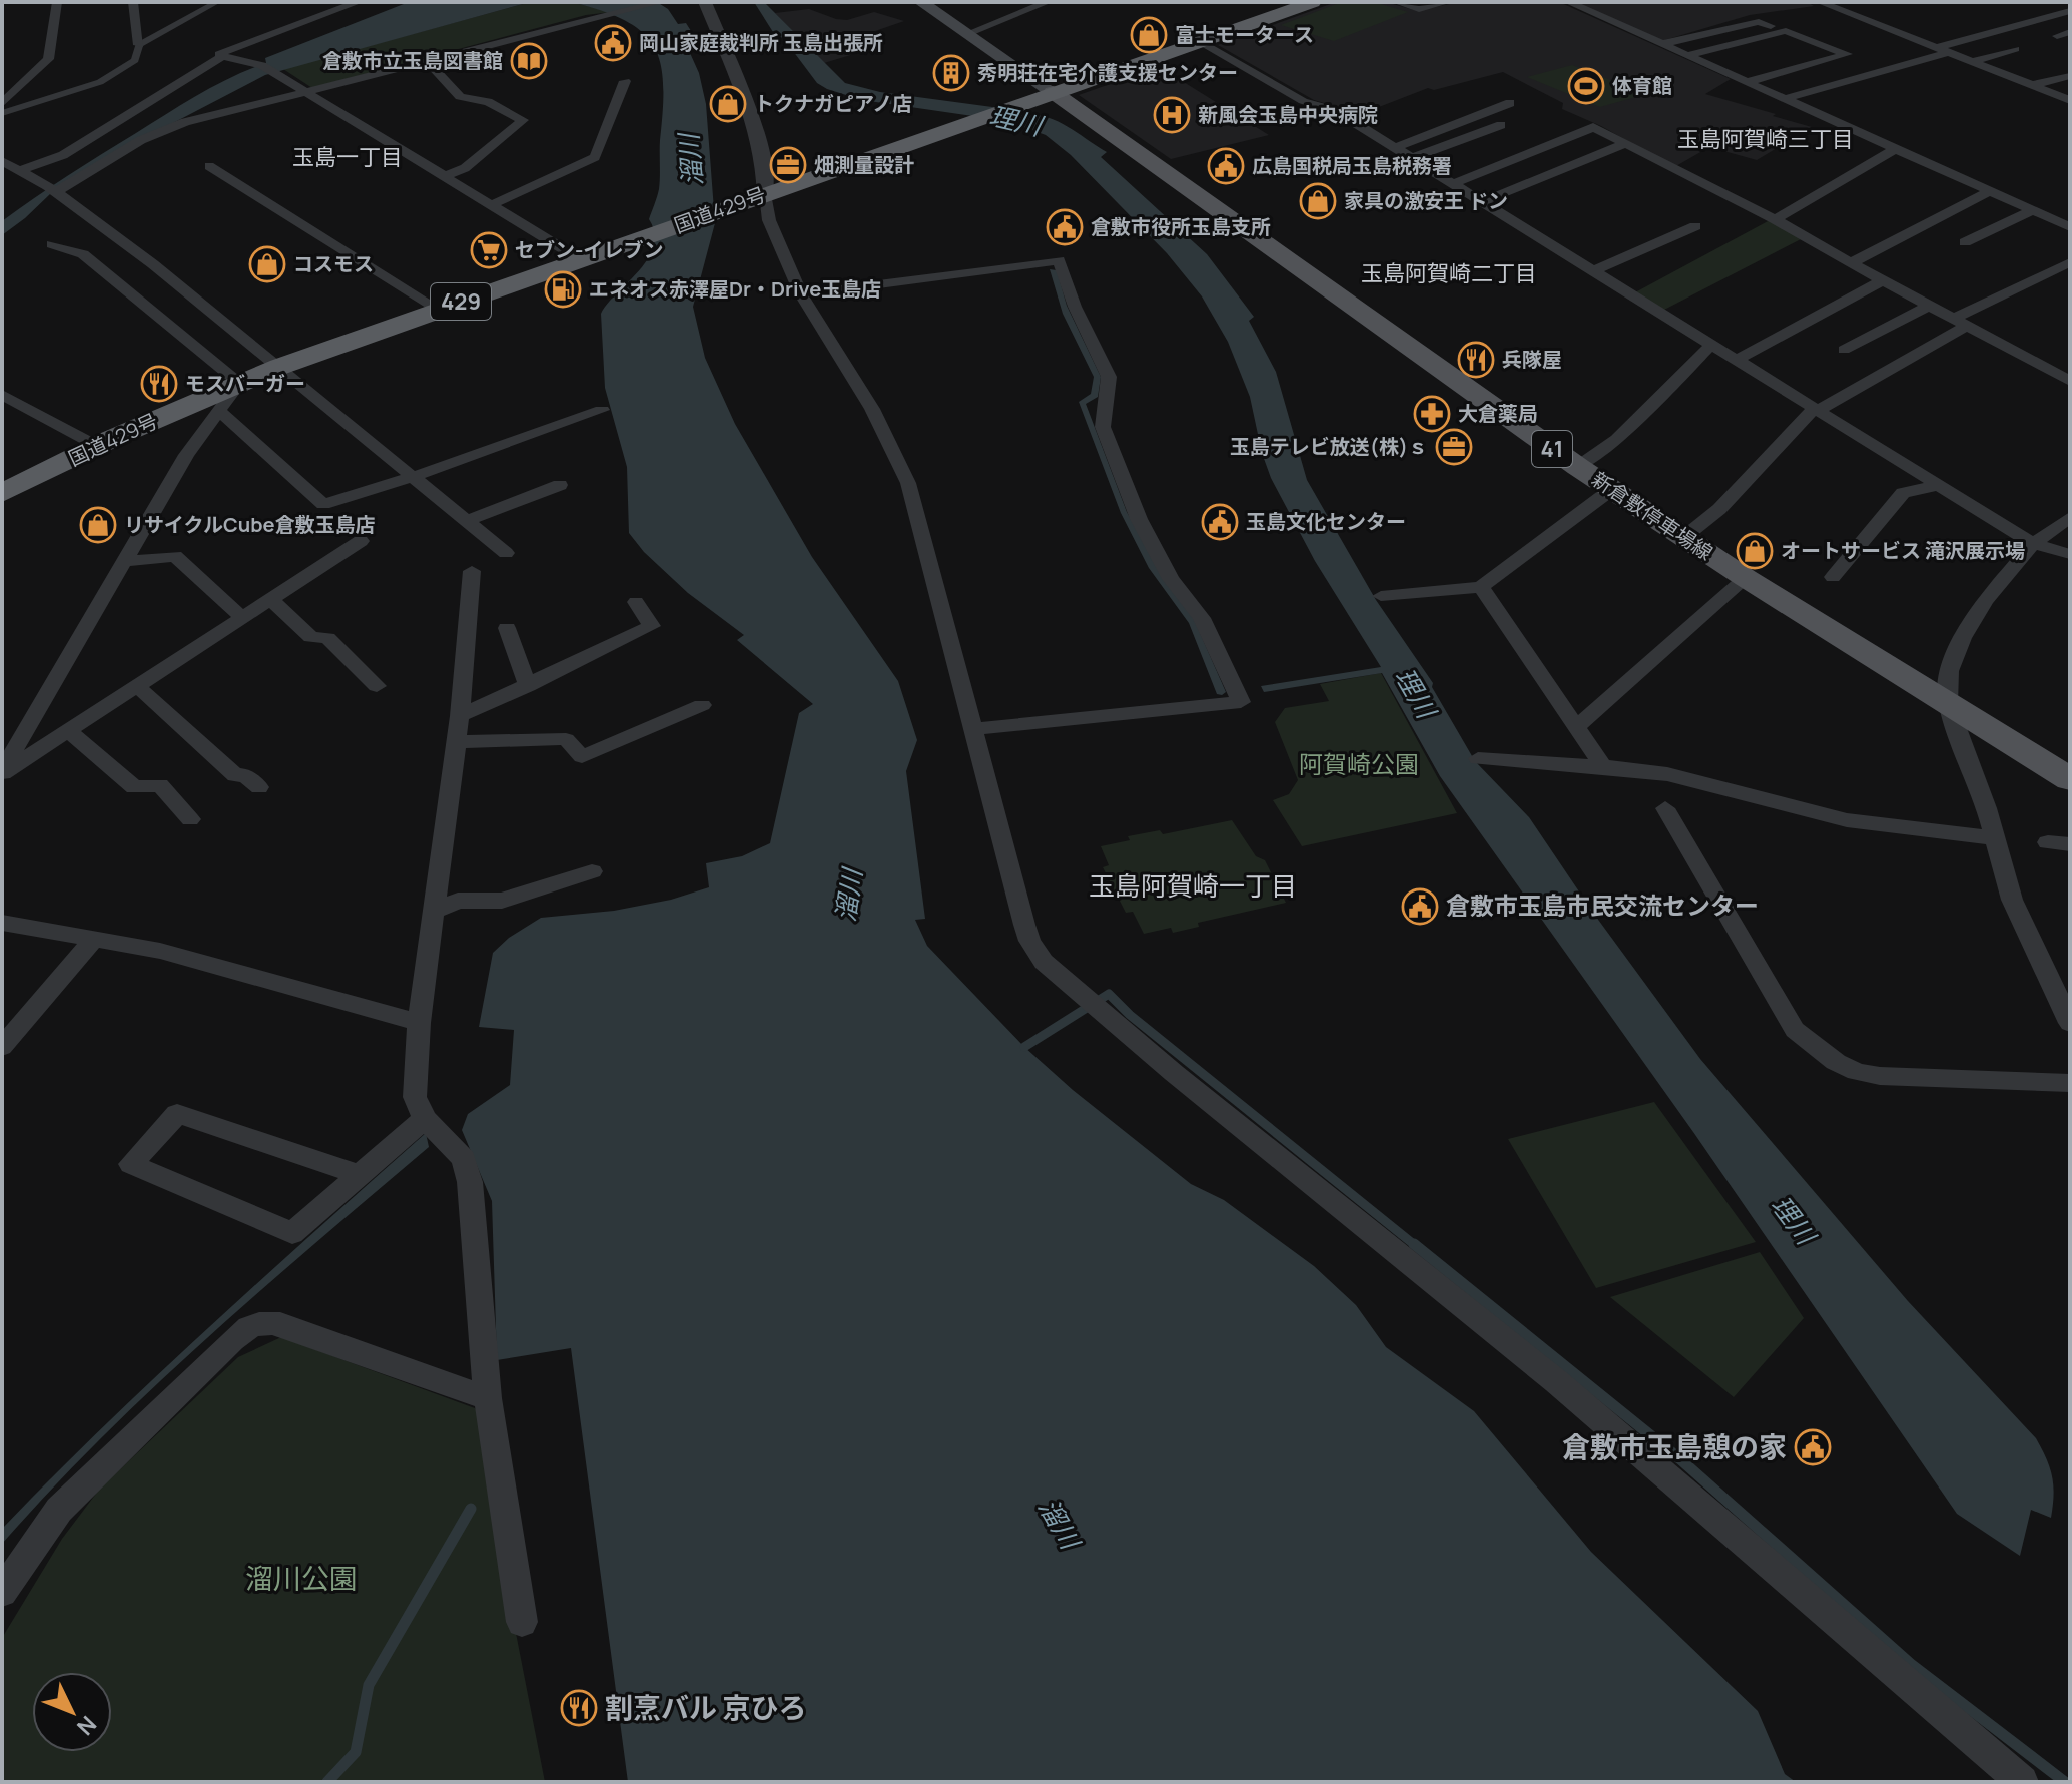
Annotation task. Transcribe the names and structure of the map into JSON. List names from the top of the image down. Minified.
{"streets":{"highway":["国道429号","429"],"main road":["41","新倉敷停車場線"]},"crossings":[["国道429号","新倉敷停車場線"]],"districts":["玉島阿賀崎三丁目","玉島一丁目","玉島阿賀崎二丁目","玉島阿賀崎一丁目"],"water":["理川","溜川"],"parks":["阿賀崎公園","溜川公園"],"places":{"shop":["富士モータース","トクナガピアノ店","家具の激安王 ドン","コスモス","リサイクルCube倉敷玉島店","オートサービス 滝沢展示場"],"public building":["岡山家庭裁判所 玉島出張所","広島国税局玉島税務署","倉敷市役所玉島支所","玉島文化センター","倉敷市玉島市民交流センター","倉敷市玉島憩の家"],"library":["倉敷市立玉島図書館"],"building":["秀明荘在宅介護支援センター"],"sports":["体育館"],"hospital":["新風会玉島中央病院"],"office":["畑測量設計","玉島テレビ放送(株)ｓ"],"supermarket":["セブン-イレブン"],"fuel station":["エネオス赤澤屋Dr・Drive玉島店"],"restaurant":["兵隊屋","モスバーガー","割烹バル 京ひろ"],"pharmacy":["大倉薬局"]},"north":"bottom right"}
